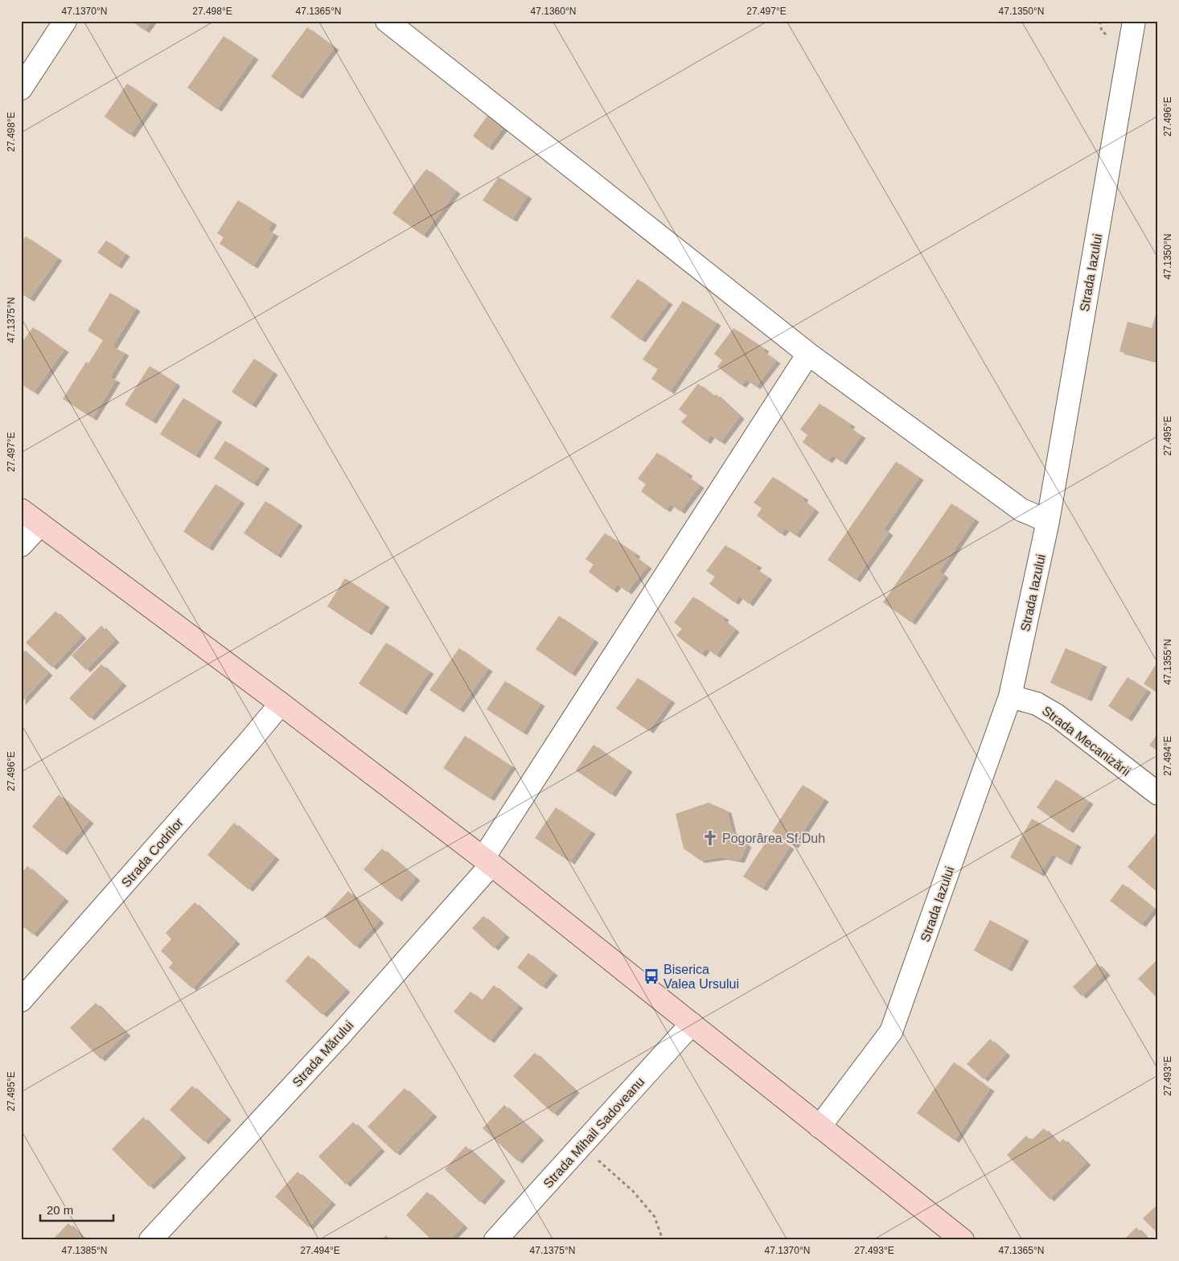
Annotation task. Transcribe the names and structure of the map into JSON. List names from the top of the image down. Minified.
{"streets":{"street":["Strada Iazului","Strada Mecanizării","Strada Codrilor","Strada Mărului","Strada Mihail Sadoveanu"]},"crossings":[["Strada Iazului","Strada Mecanizării"]],"places":{"church":["Pogorârea Sf.Duh"],"bus stop":["Biserica Valea Ursului"]},"scale_bar":"20 m","coordinates":["47.1370°N","27.498°E","47.1365°N","47.1360°N","27.497°E","47.1350°N","27.496°E","47.1375°N","27.495°E","47.1355°N","27.494°E","27.493°E","47.1385°N"]}
